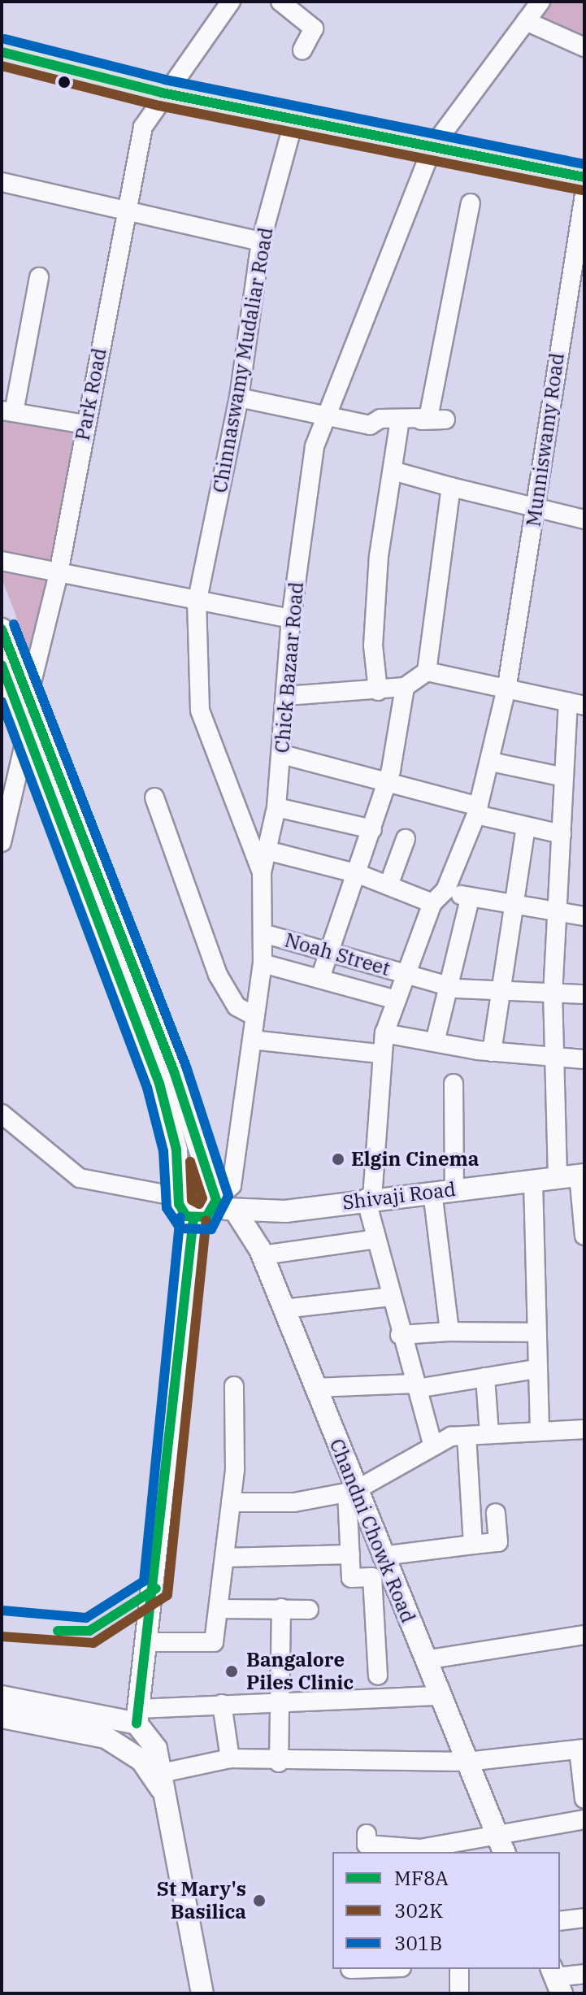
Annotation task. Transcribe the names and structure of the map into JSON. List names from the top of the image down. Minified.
{"streets":{"street":["Chinnaswamy Mudaliar Road","Park Road","Munniswamy Road","Chick Bazaar Road","Noah Street","Shivaji Road","Chandni Chowk Road"]},"crossings":[["Chinnaswamy Mudaliar Road","Chick Bazaar Road"],["Munniswamy Road","Noah Street"],["Munniswamy Road","Shivaji Road"],["Chick Bazaar Road","Noah Street"],["Chick Bazaar Road","Shivaji Road"],["Shivaji Road","Chandni Chowk Road"]],"places":["Elgin Cinema","Bangalore Piles Clinic","St Mary's Basilica"],"lines":["transit line 301B","transit line MF8A","transit line 302K"],"legend":["MF8A","302K","301B"]}
